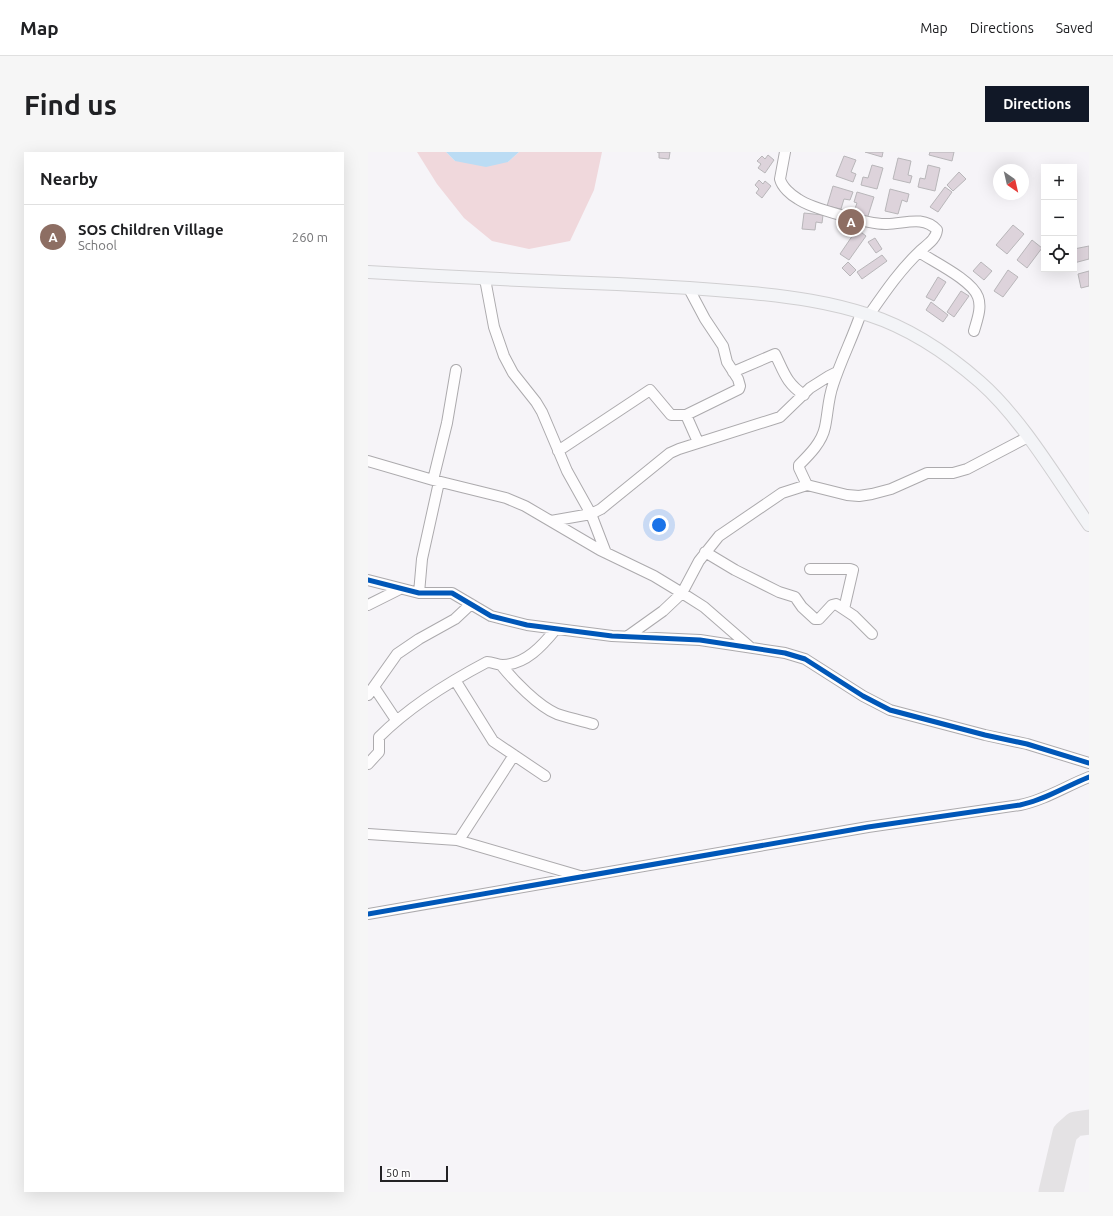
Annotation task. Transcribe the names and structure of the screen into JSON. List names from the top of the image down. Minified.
{"scale_bar":"50 m","north":"bottom right","page":{"header":"Map","nav":["Map","Directions","Saved"],"buttons":"Directions","title":"Find us","heading":"Nearby","map_buttons":["+","−"],"list":[{"mark":"A","name":"SOS Children Village","note":"School","value":"260 m"}],"pins":"A","scale":"50 m"}}
